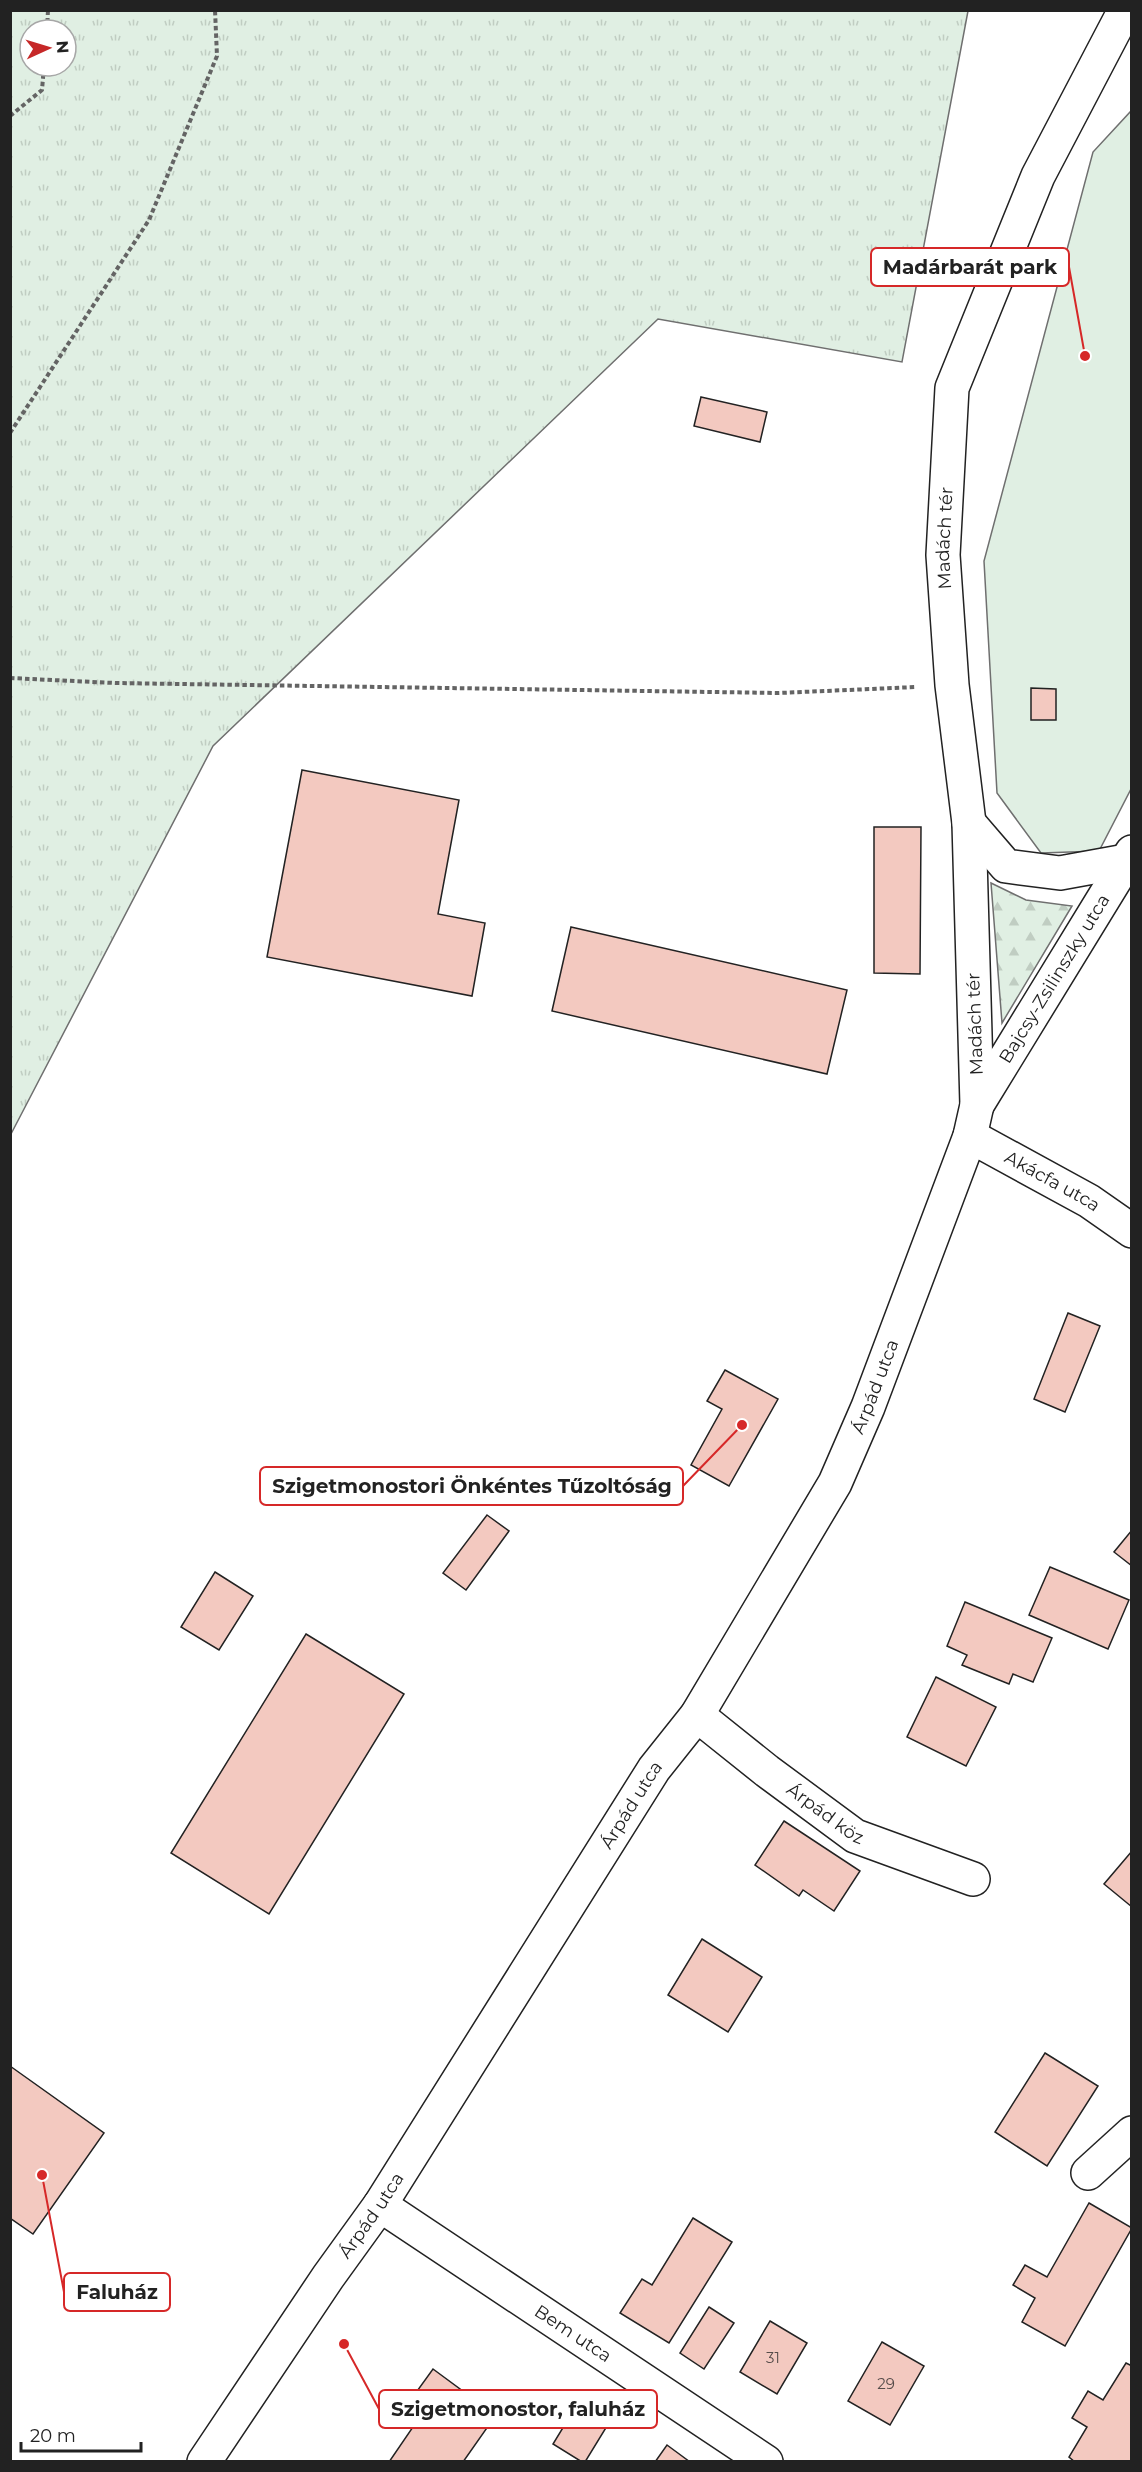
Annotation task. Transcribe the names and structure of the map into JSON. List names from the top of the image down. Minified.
{"streets":{"street":["Madách tér","Bajcsy-Zsilinszky utca","Akácfa utca","Árpád utca","Árpád köz","Bem utca"]},"crossings":[["Madách tér","Bajcsy-Zsilinszky utca"],["Madách tér","Akácfa utca"],["Madách tér","Árpád utca"],["Bajcsy-Zsilinszky utca","Akácfa utca"],["Bajcsy-Zsilinszky utca","Árpád utca"],["Akácfa utca","Árpád utca"],["Árpád utca","Árpád köz"],["Árpád utca","Bem utca"]],"places":["Madárbarát park","Szigetmonostori Önkéntes Tűzoltóság","Faluház","Szigetmonostor, faluház"],"house_numbers":["31","29"],"scale_bar":"20 m","north":"right"}
